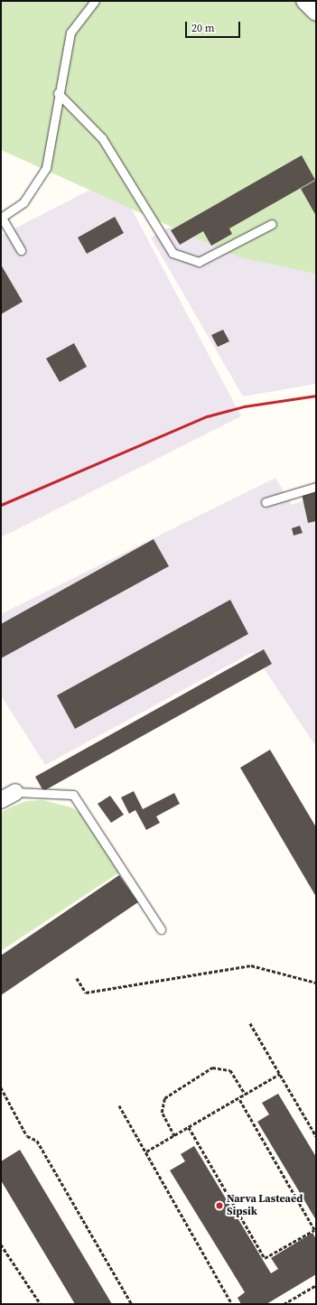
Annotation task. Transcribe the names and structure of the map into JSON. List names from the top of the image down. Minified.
{"places":["Narva Lasteaed Sipsik"],"scale_bar":"20 m"}
